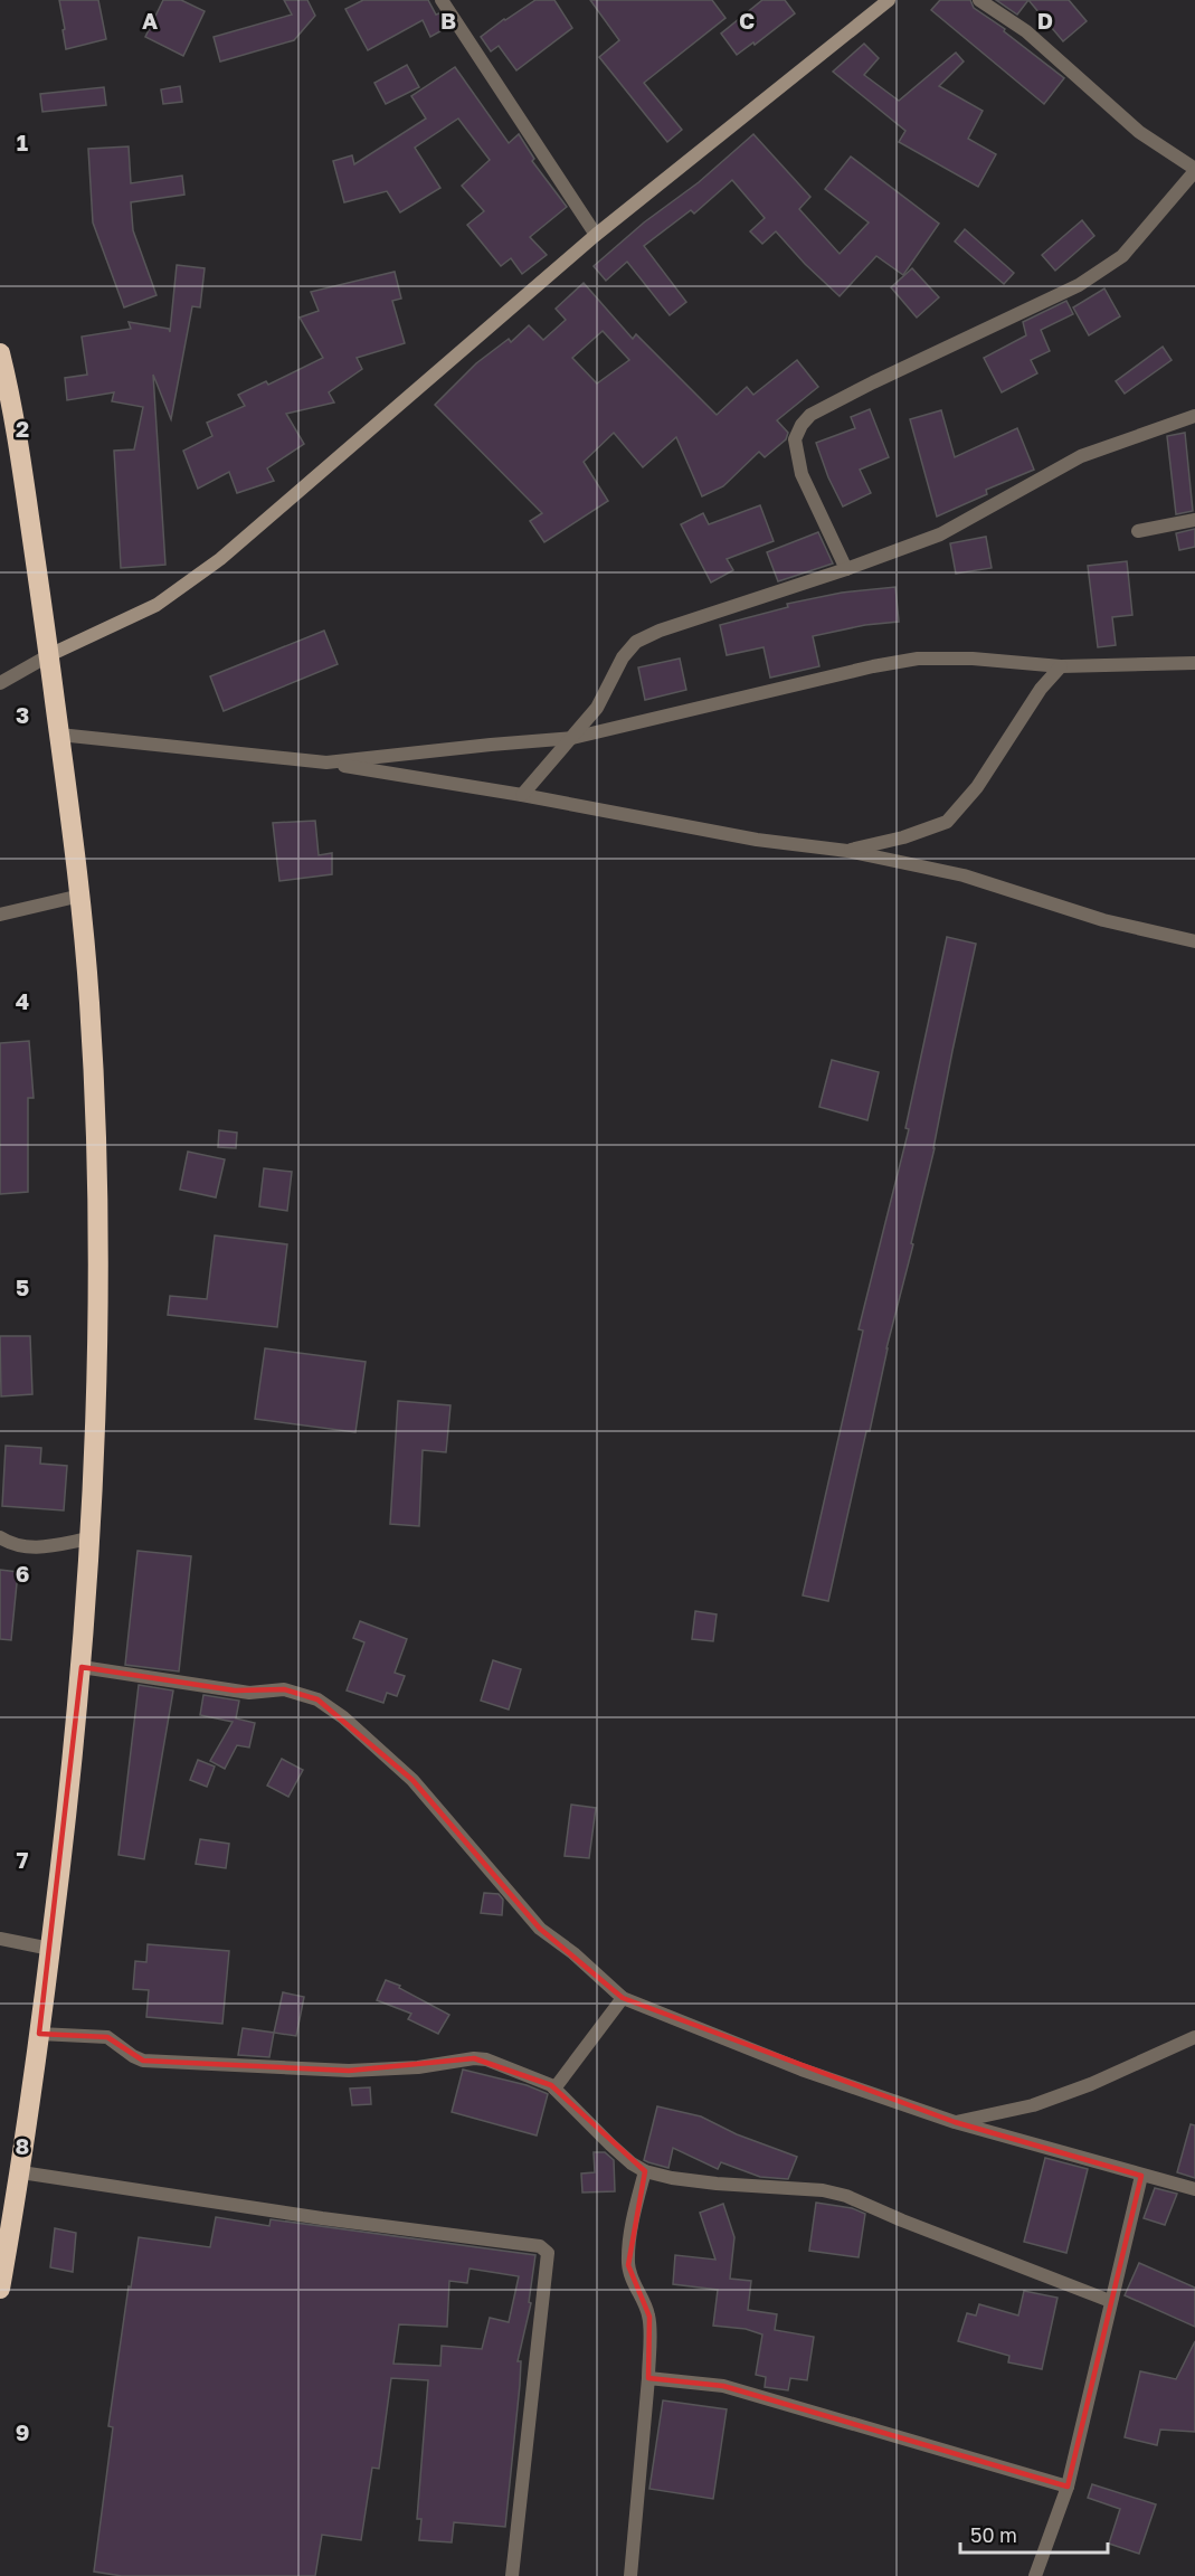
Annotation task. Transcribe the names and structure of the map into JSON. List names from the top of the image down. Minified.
{"scale_bar":"50 m","grid":{"columns":["A","B","C","D"],"rows":["1","2","3","4","5","6","7","8","9"]}}
